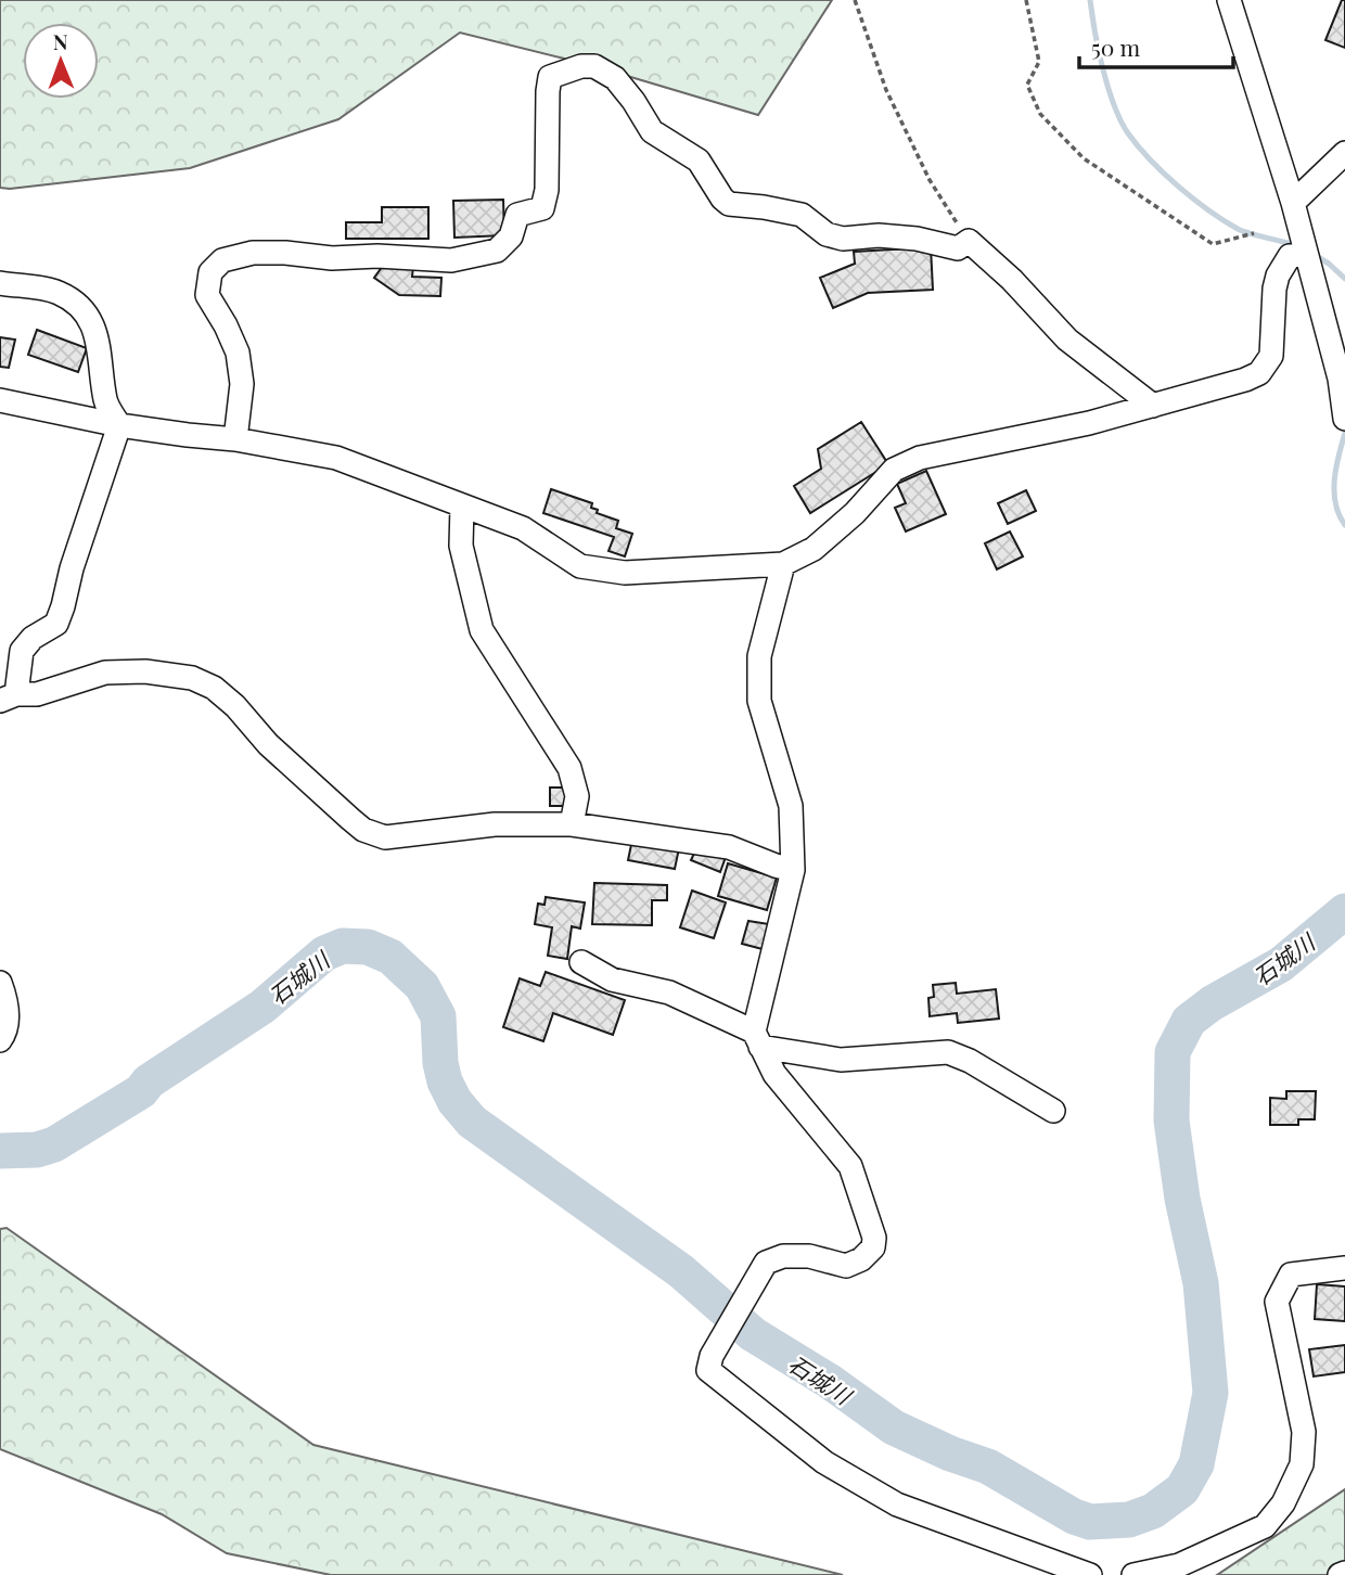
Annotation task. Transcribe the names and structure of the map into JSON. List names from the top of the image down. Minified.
{"water":["石城川"],"scale_bar":"50 m","north":"top"}
